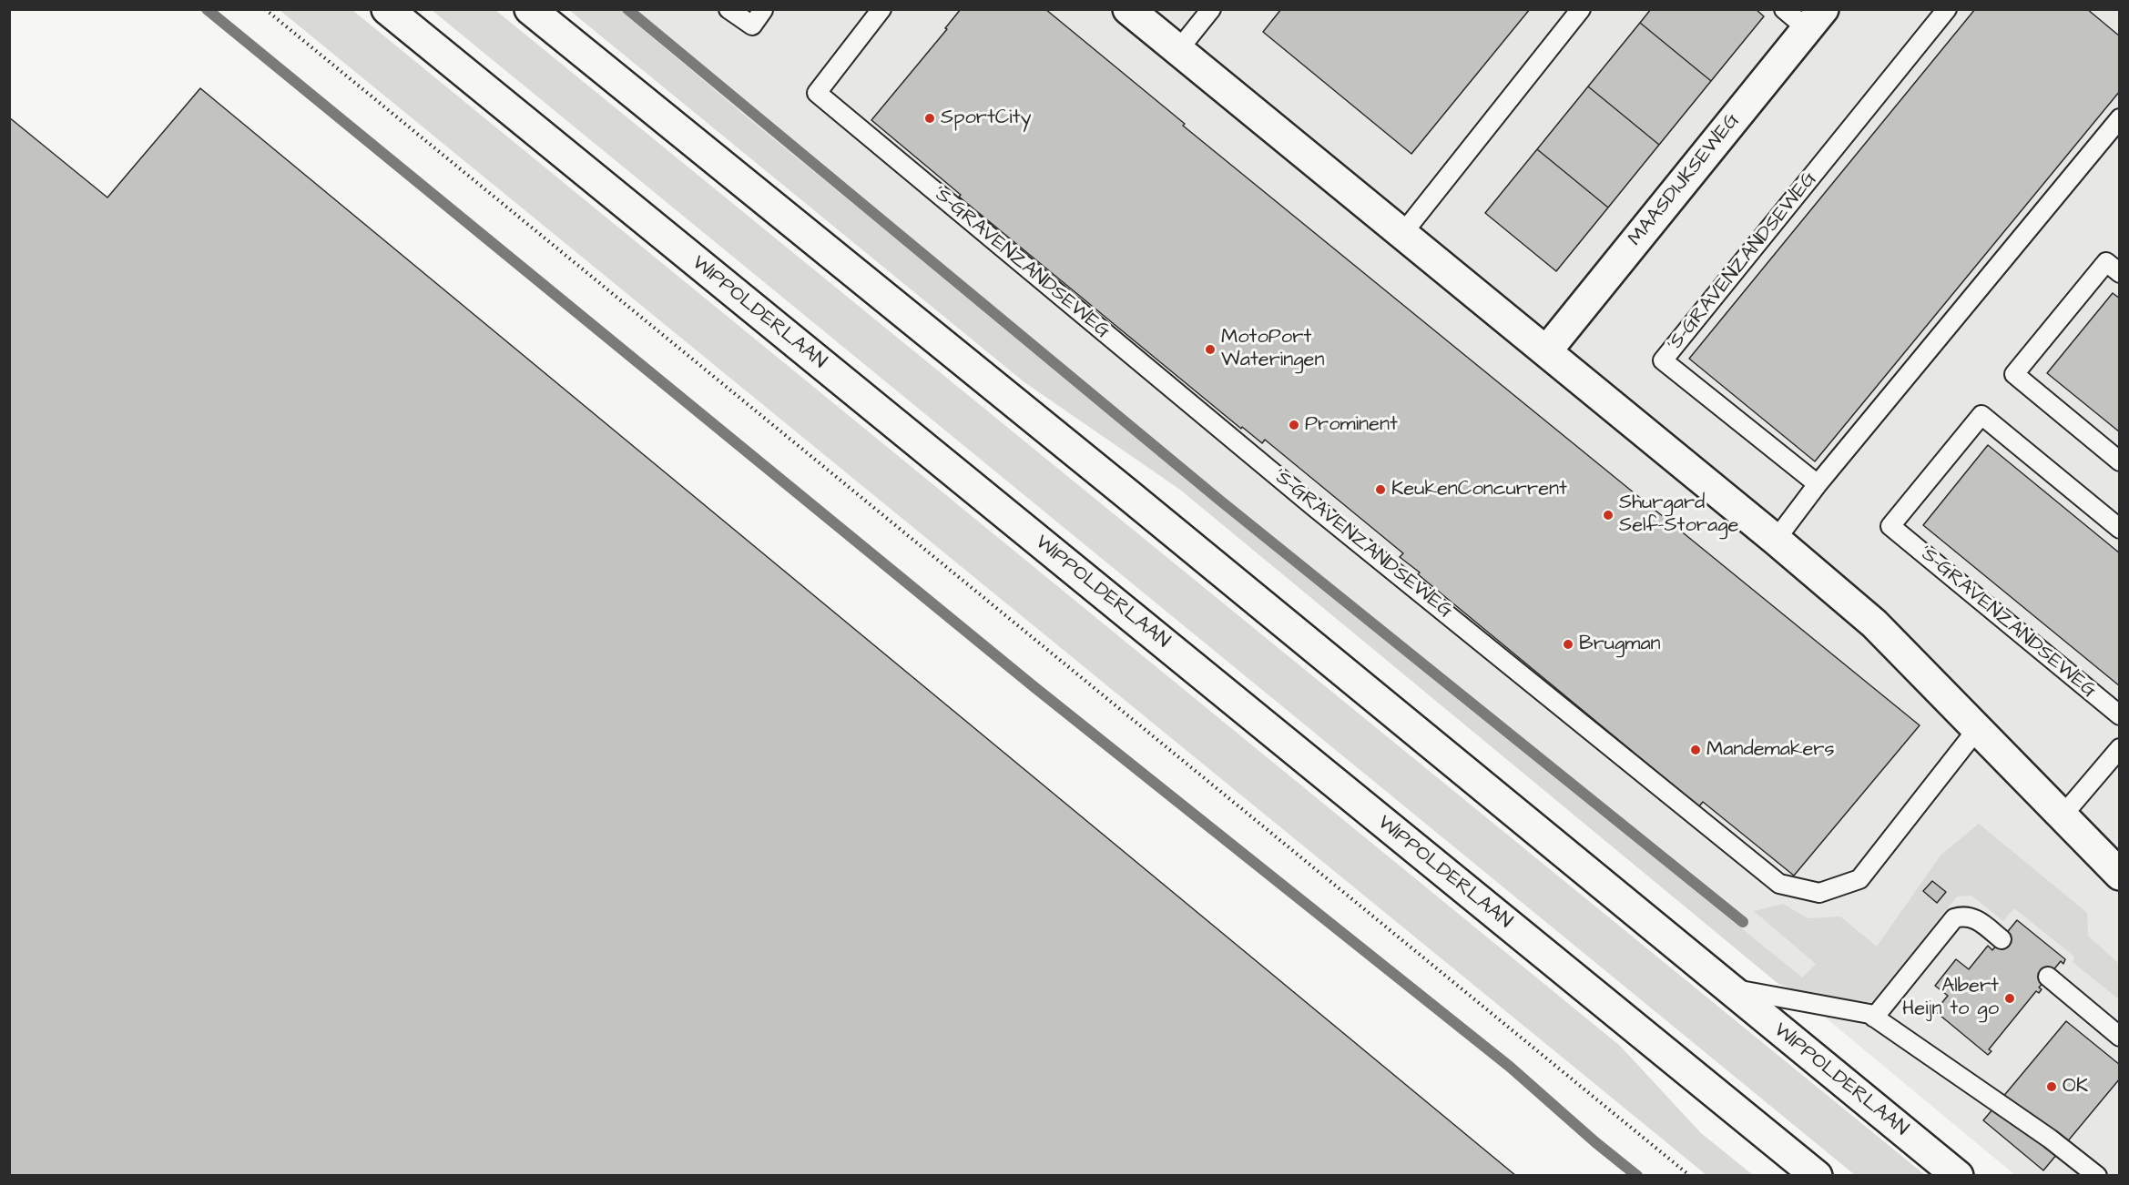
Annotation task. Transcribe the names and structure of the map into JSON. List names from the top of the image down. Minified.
{"streets":{"main road":["MAASDIJKSEWEG","WIPPOLDERLAAN"],"lane":["'S-GRAVENZANDSEWEG"]},"places":["SportCity","MotoPort Wateringen","Prominent","KeukenConcurrent","Shurgard Self-Storage","Brugman","Mandemakers","Albert Heijn to go","OK"]}
